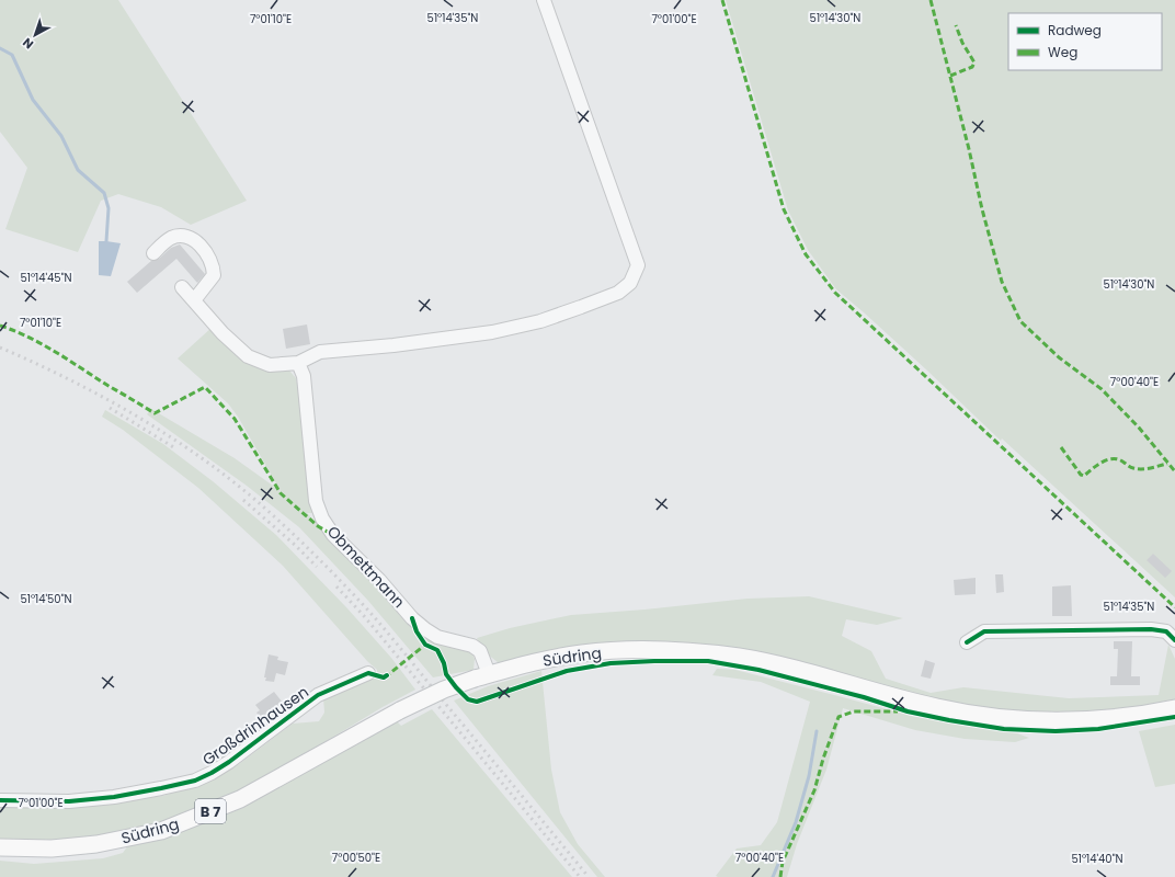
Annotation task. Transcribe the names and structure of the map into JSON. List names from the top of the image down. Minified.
{"streets":{"main road":["Südring","B 7"],"street":["Obmettmann","Großdrinhausen"]},"crossings":[["Obmettmann","Südring"]],"legend":["Radweg","Weg"],"north":"bottom left","coordinates":["51°14'35\"N","51°14'30\"N","7°01'10\"E","7°01'00\"E","51°14'45\"N","7°00'40\"E","51°14'50\"N","7°00'50\"E","51°14'40\"N"]}
